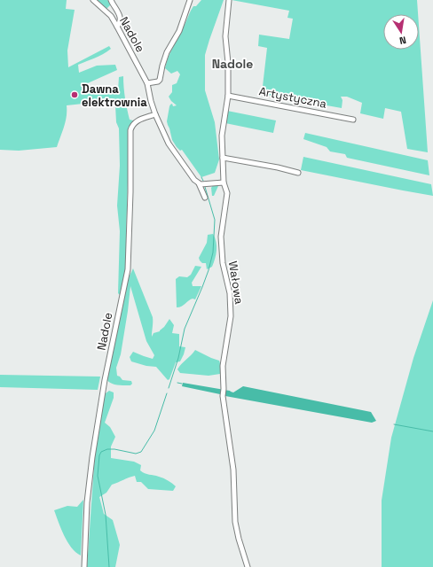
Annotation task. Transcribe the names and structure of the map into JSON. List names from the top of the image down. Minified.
{"streets":{"street":["Nadole","Artystyczna","Wałowa"]},"crossings":[["Artystyczna","Wałowa"]],"districts":["Nadole"],"places":["Dawna elektrownia"],"north":"bottom"}
